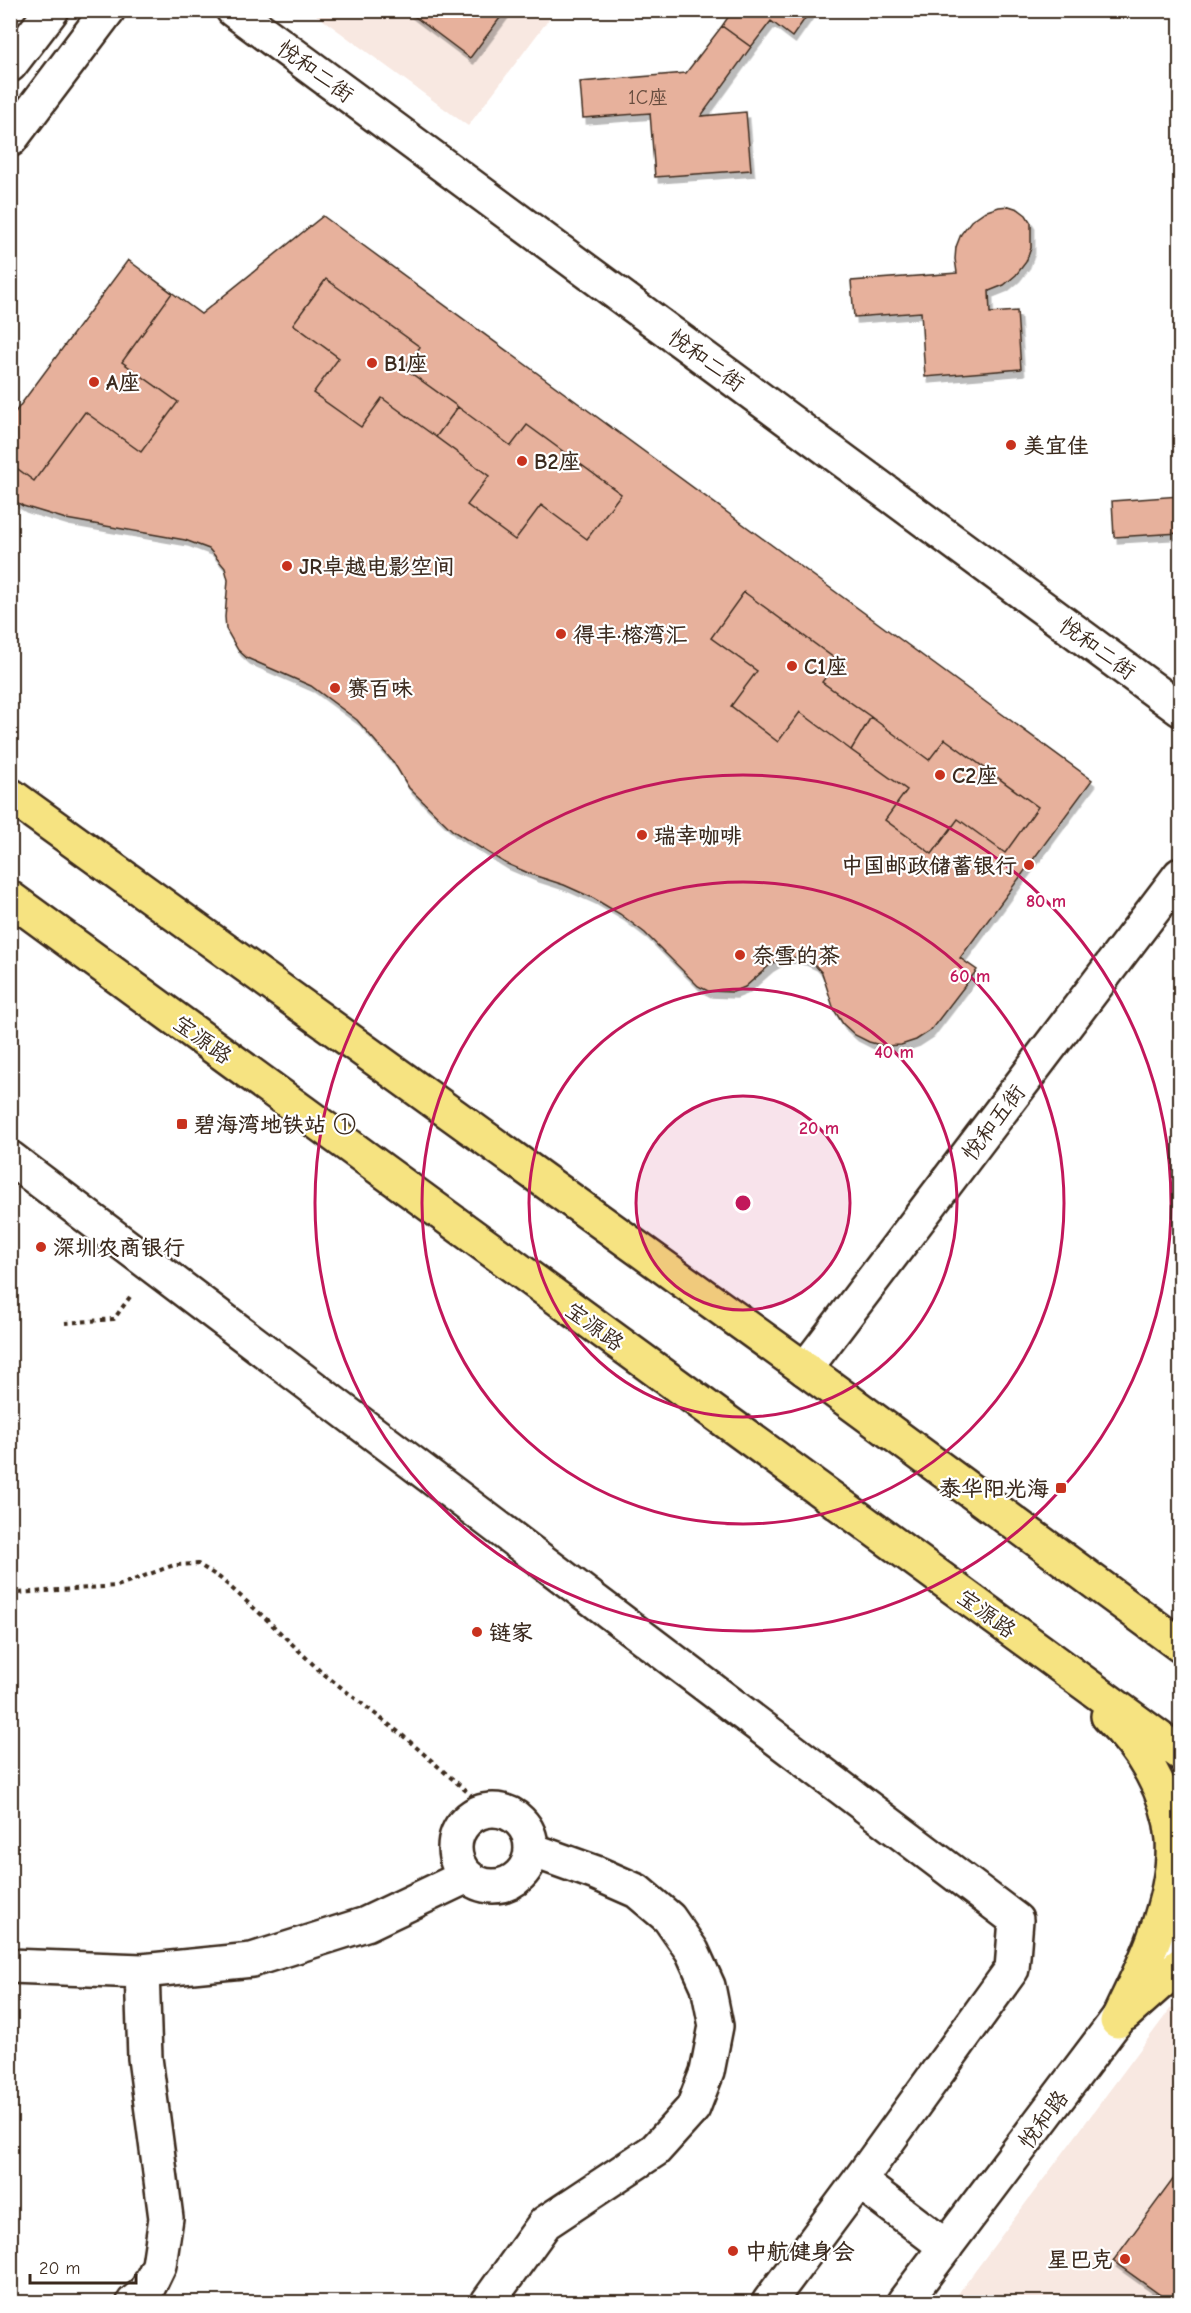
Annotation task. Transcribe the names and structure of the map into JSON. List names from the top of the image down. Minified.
{"streets":{"main road":["宝源路"],"street":["悦和二街","悦和五街","悦和路"]},"places":{"other":["B1座","A座","美宜佳","B2座","JR卓越电影空间","得丰·榕湾汇","C1座","赛百味","C2座","瑞幸咖啡","中国邮政储蓄银行","奈雪的茶","深圳农商银行","链家","中航健身会","星巴克"],"transit":["碧海湾地铁站 ①","泰华阳光海"]},"house_numbers":["1C座"],"scale_bar":"20 m","rings":["80 m","60 m","40 m","20 m"]}
